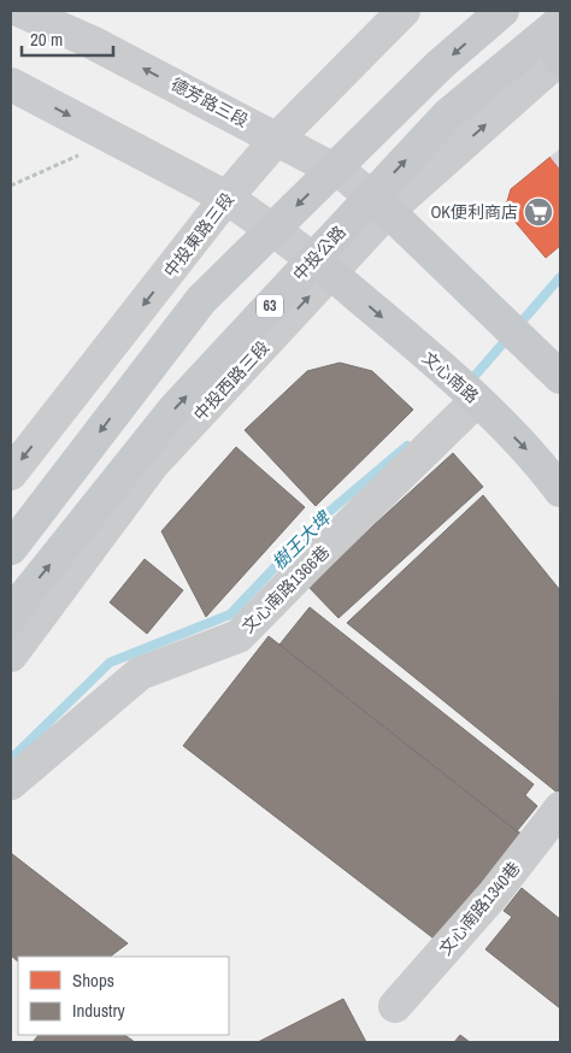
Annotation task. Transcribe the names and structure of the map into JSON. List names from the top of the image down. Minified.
{"streets":{"main road":["中投公路","63","文心南路"],"street":["德芳路三段","中投東路三段","中投西路三段","文心南路1366巷","文心南路1340巷"]},"crossings":[["德芳路三段","中投東路三段"],["德芳路三段","中投西路三段"],["文心南路","中投西路三段"],["文心南路","文心南路1366巷"]],"one_way":["中投東路三段","中投西路三段"],"water":["樹王大埤"],"places":{"supermarket":["OK便利商店"]},"legend":["Shops","Industry"],"scale_bar":"20 m"}
